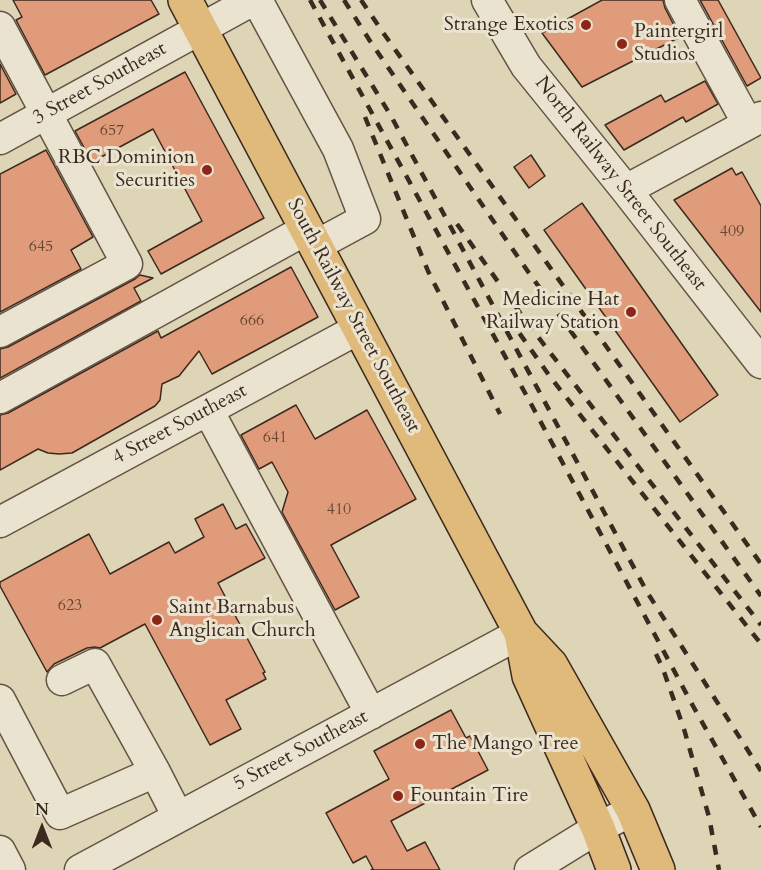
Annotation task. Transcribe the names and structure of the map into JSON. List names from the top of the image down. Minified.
{"streets":{"main road":["South Railway Street Southeast"],"street":["3 Street Southeast","North Railway Street Southeast","4 Street Southeast","5 Street Southeast"]},"crossings":[["3 Street Southeast","South Railway Street Southeast"],["South Railway Street Southeast","4 Street Southeast"],["South Railway Street Southeast","5 Street Southeast"]],"places":["Strange Exotics","Paintergirl Studios","RBC Dominion Securities","Medicine Hat Railway Station","Saint Barnabus Anglican Church","The Mango Tree","Fountain Tire"],"house_numbers":["657","409","645","666","641","410","623"],"north":"top"}
